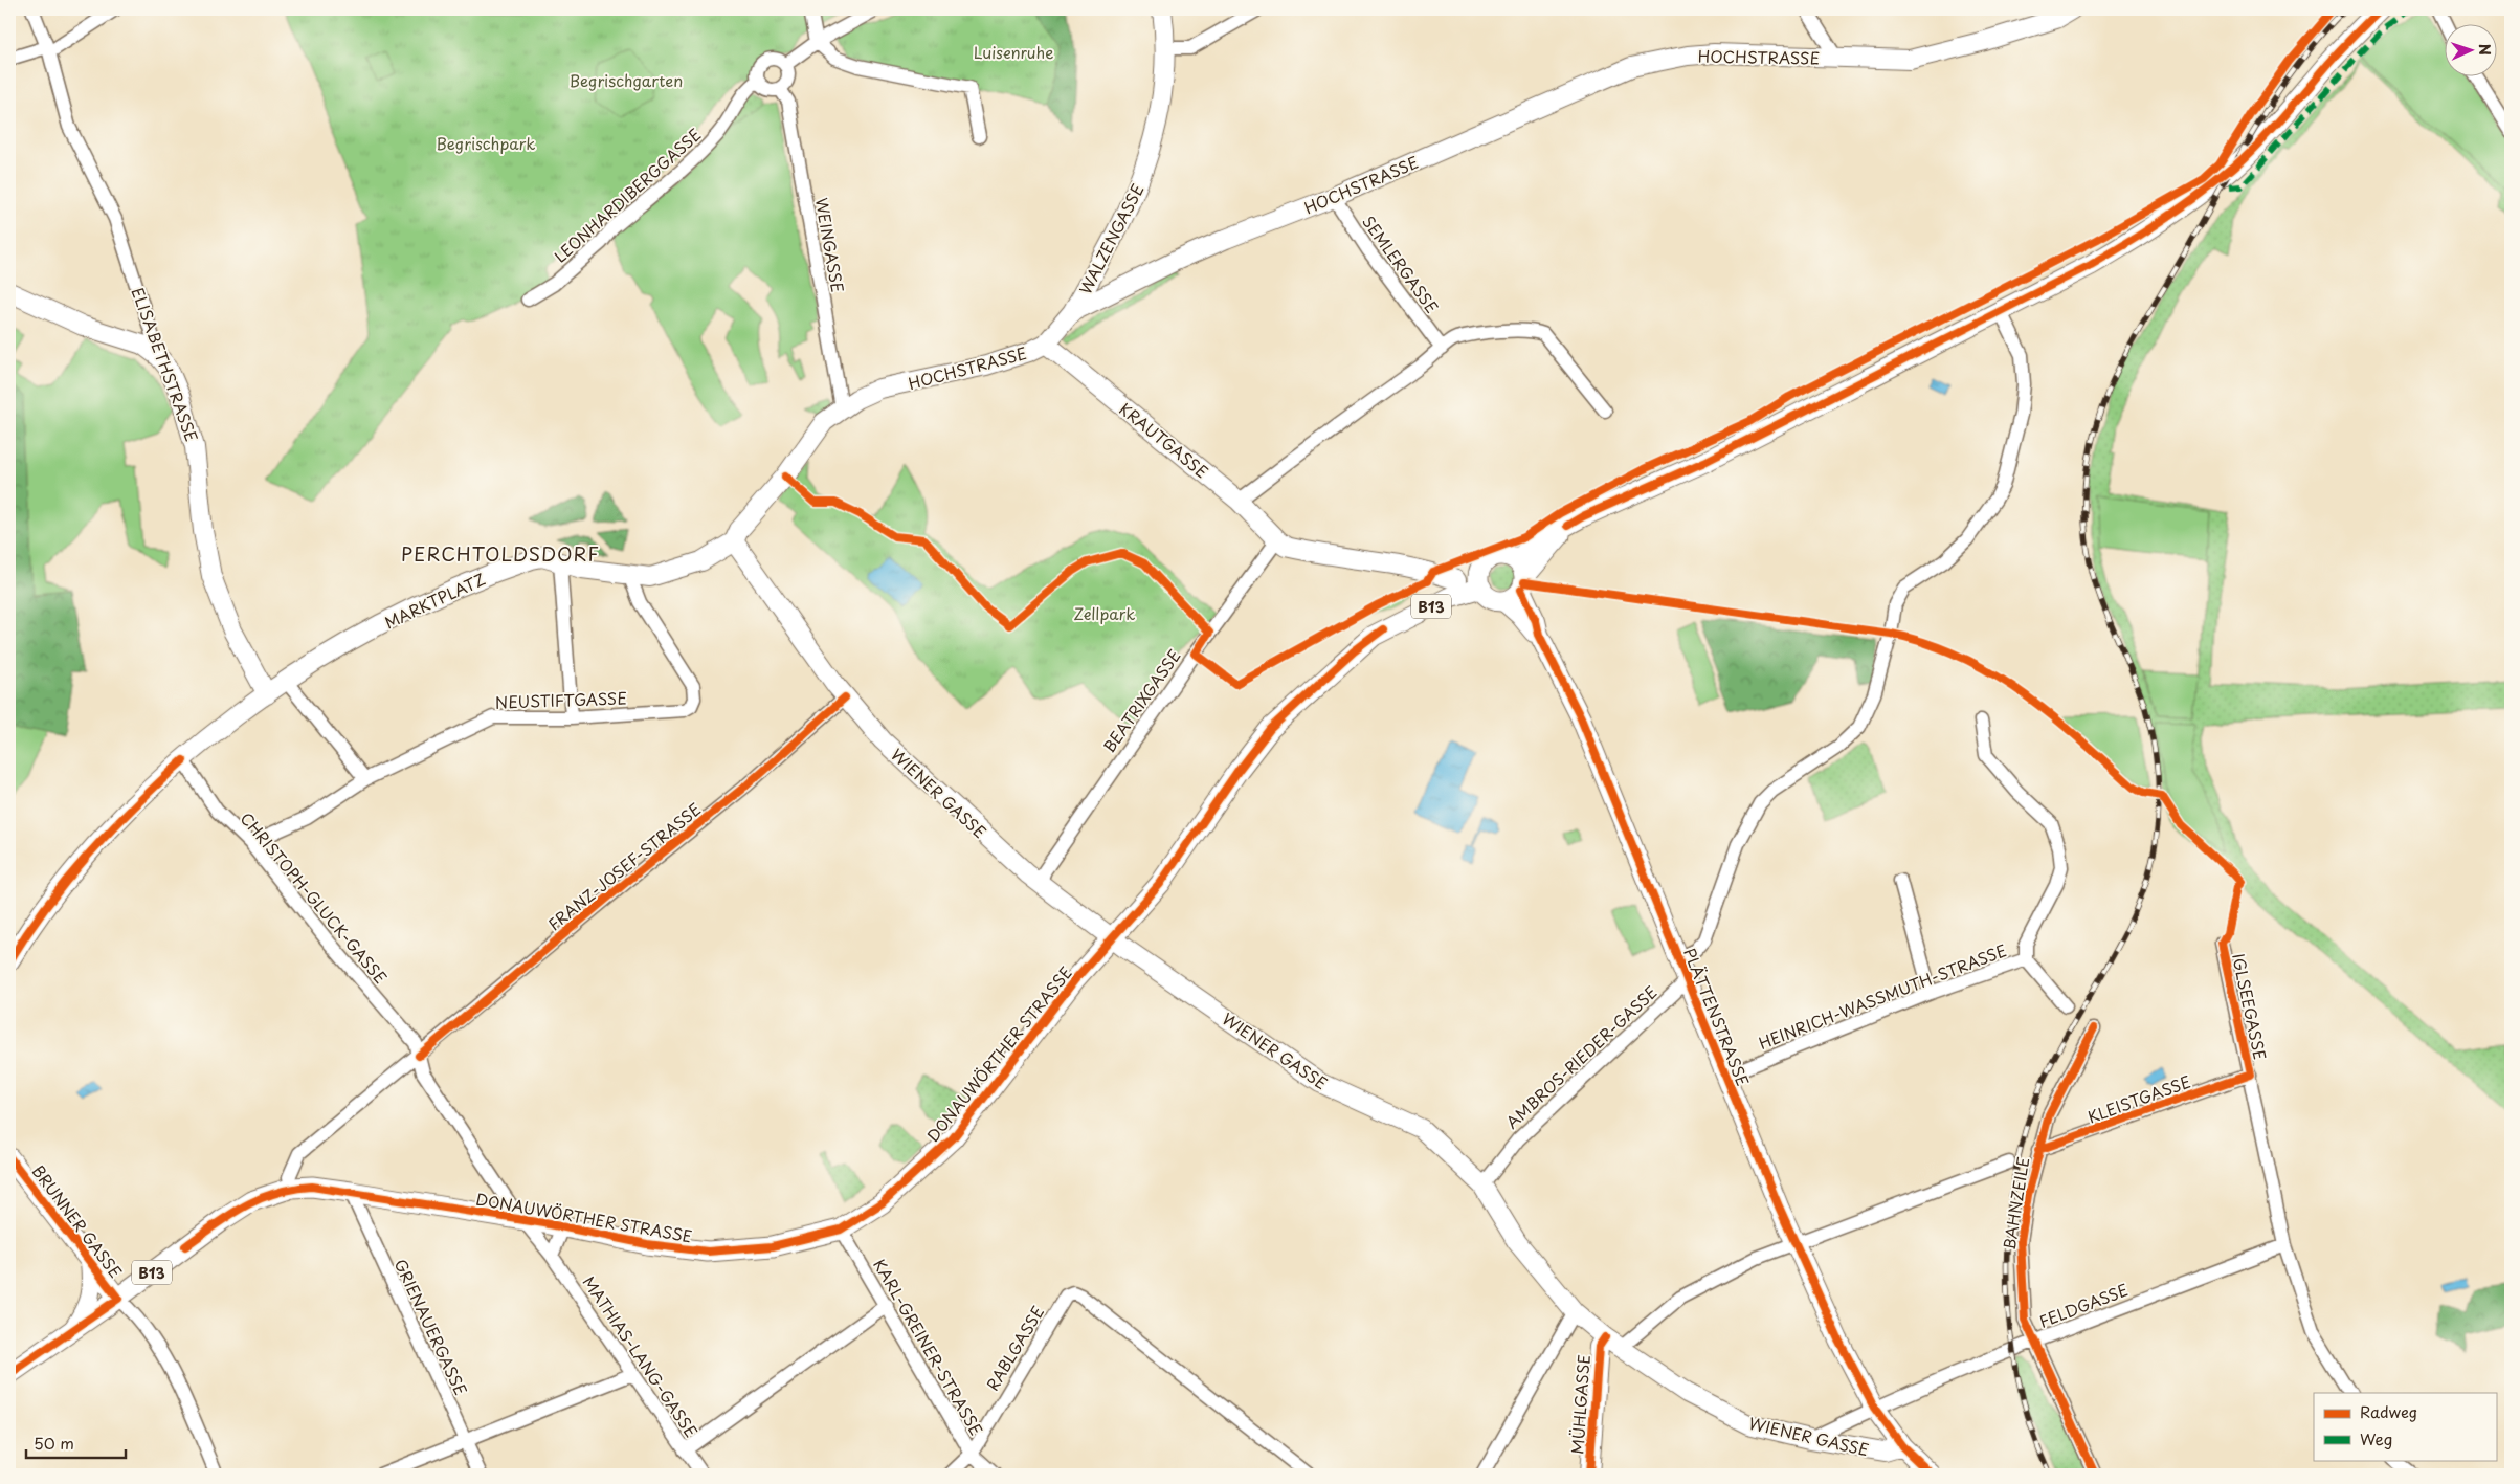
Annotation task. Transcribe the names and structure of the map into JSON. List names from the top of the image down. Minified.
{"streets":{"main road":["HOCHSTRASSE","WALZENGASSE","ELISABETHSTRASSE","KRAUTGASSE","MARKTPLATZ","B13","WIENER GASSE","PLÄTTENSTRASSE","DONAUWÖRTHER STRASSE","BRUNNER GASSE","MÜHLGASSE"],"street":["LEONHARDIBERGGASSE","WEINGASSE","SEMLERGASSE","NEUSTIFTGASSE","BEATRIXGASSE","FRANZ-JOSEF-STRASSE","CHRISTOPH-GLUCK-GASSE","HEINRICH-WASSMUTH-STRASSE","IGLSEEGASSE","AMBROS-RIEDER-GASSE","KLEISTGASSE","BAHNZEILE","FELDGASSE","GRIENAUERGASSE","KARL-GREINER-STRASSE","RABLGASSE","MATHIAS-LANG-GASSE"]},"crossings":[["HOCHSTRASSE","WALZENGASSE"],["HOCHSTRASSE","WEINGASSE"],["HOCHSTRASSE","SEMLERGASSE"],["HOCHSTRASSE","KRAUTGASSE"],["HOCHSTRASSE","MARKTPLATZ"],["HOCHSTRASSE","WIENER GASSE"],["LEONHARDIBERGGASSE","WEINGASSE"],["ELISABETHSTRASSE","MARKTPLATZ"],["KRAUTGASSE","BEATRIXGASSE"],["MARKTPLATZ","NEUSTIFTGASSE"],["MARKTPLATZ","WIENER GASSE"],["MARKTPLATZ","CHRISTOPH-GLUCK-GASSE"],["B13","PLÄTTENSTRASSE"],["B13","DONAUWÖRTHER STRASSE"],["NEUSTIFTGASSE","CHRISTOPH-GLUCK-GASSE"],["BEATRIXGASSE","WIENER GASSE"],["WIENER GASSE","FRANZ-JOSEF-STRASSE"],["WIENER GASSE","PLÄTTENSTRASSE"],["WIENER GASSE","DONAUWÖRTHER STRASSE"],["WIENER GASSE","AMBROS-RIEDER-GASSE"],["WIENER GASSE","FELDGASSE"],["WIENER GASSE","MÜHLGASSE"],["FRANZ-JOSEF-STRASSE","CHRISTOPH-GLUCK-GASSE"],["FRANZ-JOSEF-STRASSE","DONAUWÖRTHER STRASSE"],["FRANZ-JOSEF-STRASSE","MATHIAS-LANG-GASSE"],["CHRISTOPH-GLUCK-GASSE","MATHIAS-LANG-GASSE"],["HEINRICH-WASSMUTH-STRASSE","PLÄTTENSTRASSE"],["IGLSEEGASSE","KLEISTGASSE"],["IGLSEEGASSE","FELDGASSE"],["PLÄTTENSTRASSE","DONAUWÖRTHER STRASSE"],["PLÄTTENSTRASSE","AMBROS-RIEDER-GASSE"],["PLÄTTENSTRASSE","FELDGASSE"],["DONAUWÖRTHER STRASSE","BRUNNER GASSE"],["DONAUWÖRTHER STRASSE","GRIENAUERGASSE"],["DONAUWÖRTHER STRASSE","KARL-GREINER-STRASSE"],["DONAUWÖRTHER STRASSE","MATHIAS-LANG-GASSE"],["KLEISTGASSE","BAHNZEILE"],["BAHNZEILE","FELDGASSE"],["KARL-GREINER-STRASSE","RABLGASSE"]],"districts":["PERCHTOLDSDORF"],"parks":["Luisenruhe","Begrischgarten","Begrischpark","Zellpark"],"legend":["Radweg","Weg"],"scale_bar":"50 m","north":"right"}
